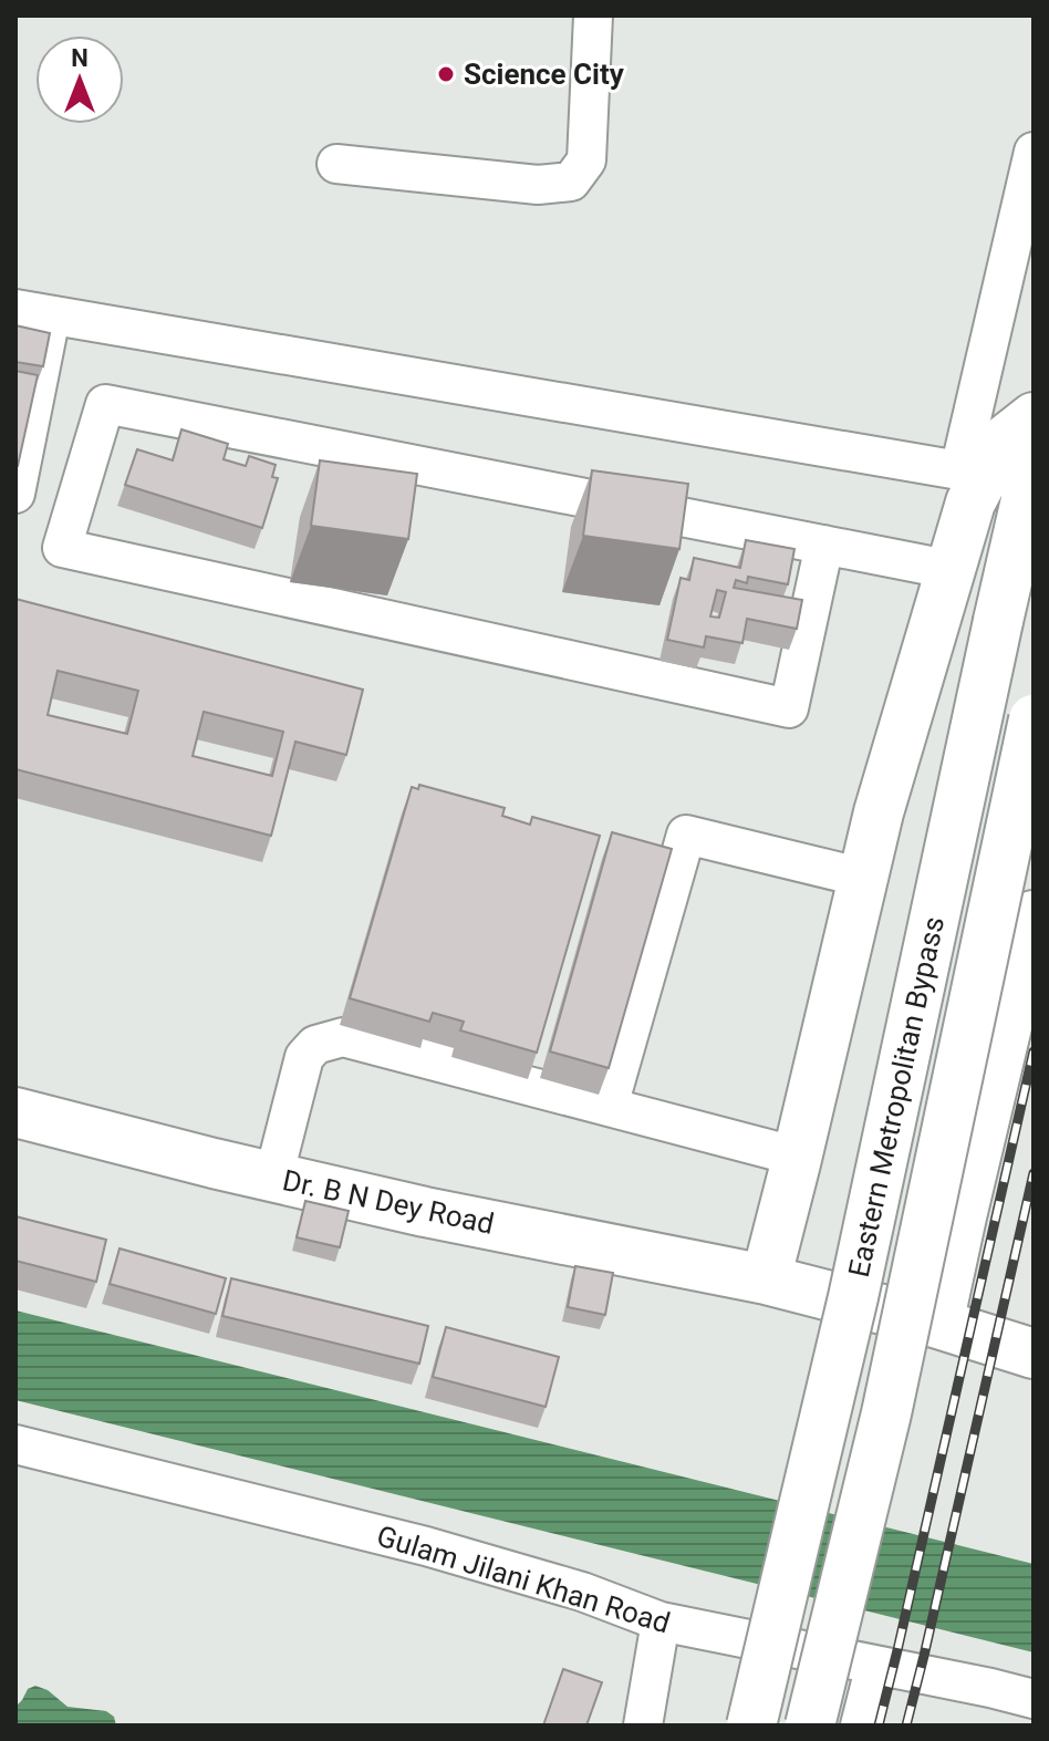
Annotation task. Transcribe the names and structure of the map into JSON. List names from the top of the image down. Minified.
{"streets":{"main road":["Eastern Metropolitan Bypass","Dr. B N Dey Road"],"street":["Gulam Jilani Khan Road"]},"places":["Science City"],"north":"top"}
